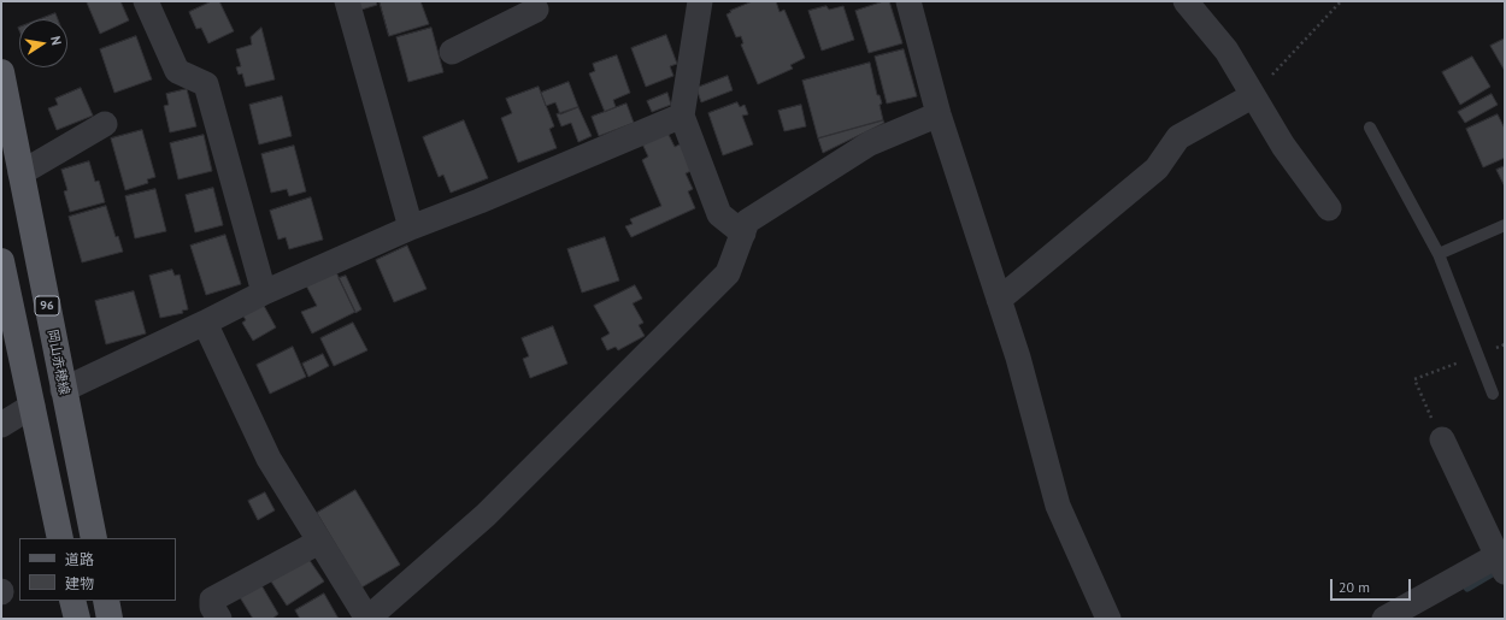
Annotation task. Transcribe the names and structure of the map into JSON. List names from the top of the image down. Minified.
{"streets":{"main road":["96","岡山赤穂線"]},"legend":["道路","建物"],"scale_bar":"20 m","north":"right"}
